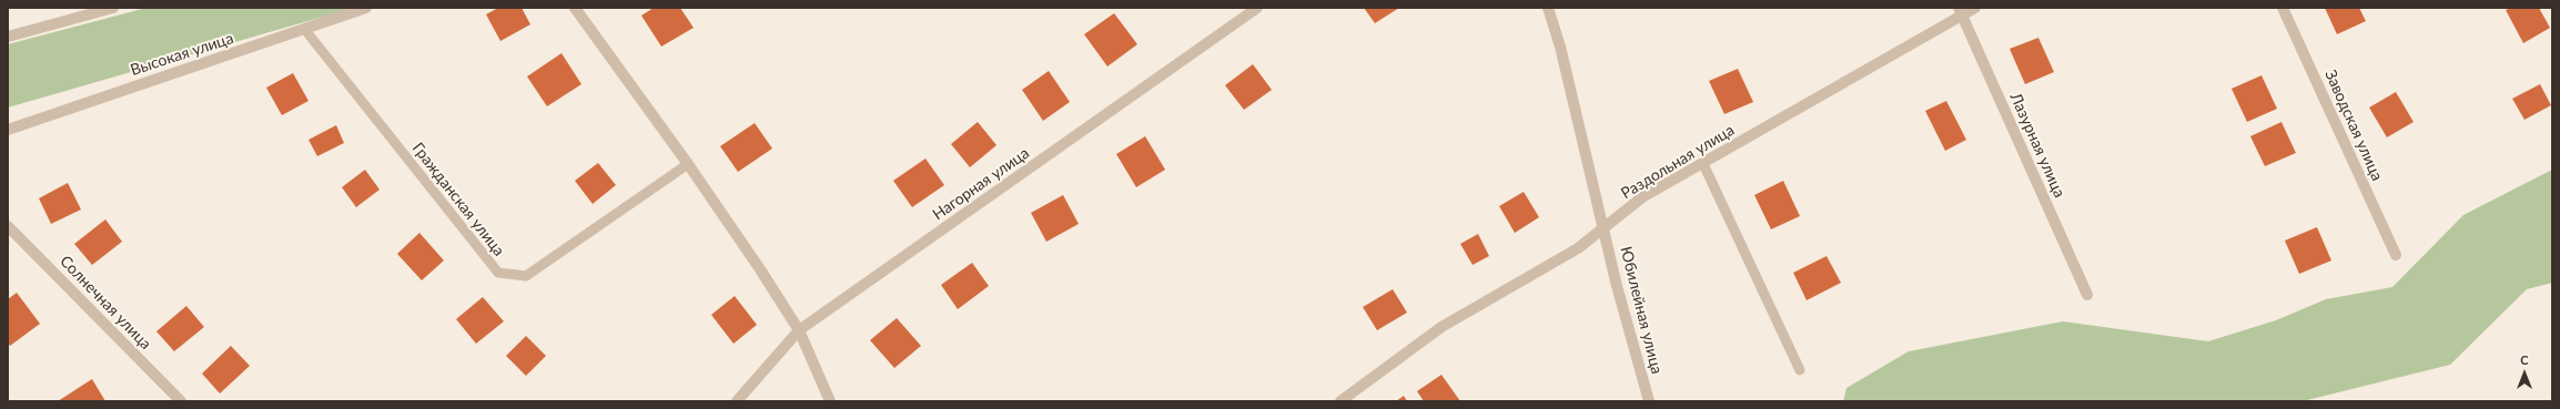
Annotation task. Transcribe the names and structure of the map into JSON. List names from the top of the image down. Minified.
{"streets":{"street":["Высокая улица","Заводская улица","Лазурная улица","Раздольная улица","Нагорная улица","Солнечная улица","Юбилейная улица"],"lane":["Гражданская улица"]},"crossings":[["Высокая улица","Гражданская улица"],["Лазурная улица","Раздольная улица"],["Раздольная улица","Юбилейная улица"]],"north":"top"}
